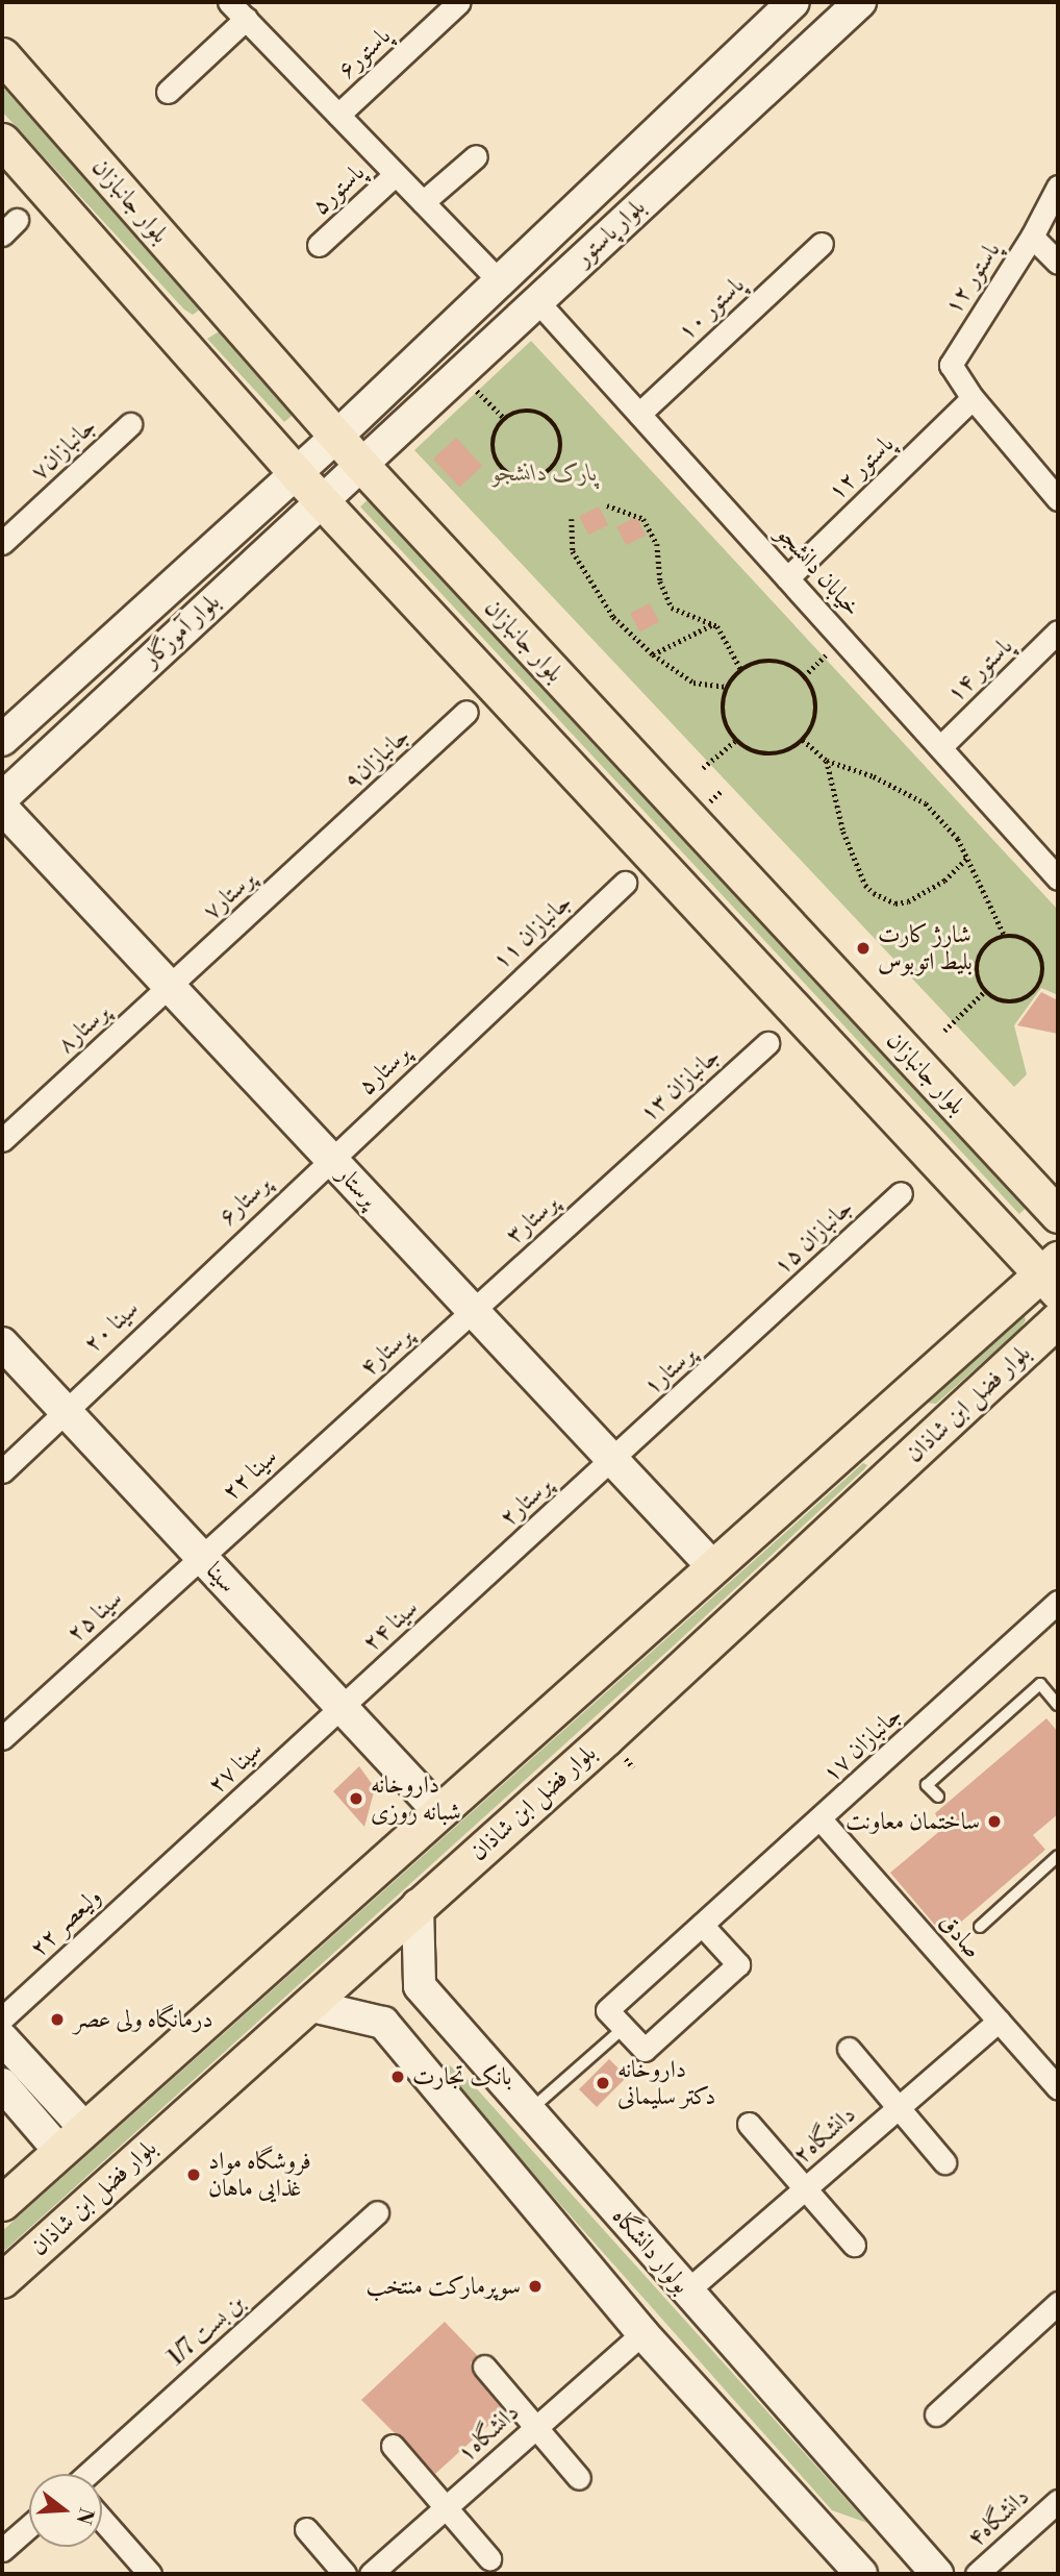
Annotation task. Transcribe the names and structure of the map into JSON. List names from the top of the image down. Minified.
{"streets":{"main road":["بلوار جانبازان","بلوار فضل ابن شاذان"],"street":["پاستور۶","پاستور۵","بلوار پاستور","۱۲ پاستور","پاستور ۱۰","جانبازان۷","پاستور ۱۲","خیابان دانشجو","بلوار آموزگار","پاستور ۱۴","جانبازان۹","پرستار۷","جانبازان ۱۱","پرستار۸","پرستار۵","جانبازان ۱۳","پرستار","پرستار۶","پرستار۳","جانبازان ۱۵","سینا ۲۰","پرستار۴","پرستار۱","سینا ۲۲","پرستار۲","سینا","سینا ۲۵","سینا ۲۴","جانبازان ۱۷","سینا ۲۷","ولیعصر ۲۲","صادق","دانشگاه۲","بولوار دانشگاه","بن بست 1/7","دانشگاه۱","دانشگاه۴"]},"crossings":[["بلوار جانبازان","بلوار پاستور"],["بلوار جانبازان","بلوار آموزگار"],["بلوار پاستور","خیابان دانشجو"],["بلوار پاستور","بلوار آموزگار"],["۱۲ پاستور","پاستور ۱۲"],["پاستور ۱۰","خیابان دانشجو"],["پاستور ۱۲","خیابان دانشجو"],["خیابان دانشجو","پاستور ۱۴"],["جانبازان۹","پرستار۷"],["پرستار۷","پرستار۸"],["پرستار۷","پرستار"],["جانبازان ۱۱","پرستار۵"],["پرستار۸","پرستار"],["پرستار۵","پرستار"],["پرستار۵","پرستار۶"],["جانبازان ۱۳","پرستار۳"],["پرستار","پرستار۶"],["پرستار","پرستار۳"],["پرستار","پرستار۴"],["پرستار","پرستار۱"],["پرستار","بلوار فضل ابن شاذان"],["پرستار","پرستار۲"],["پرستار۶","سینا ۲۰"],["پرستار۳","پرستار۴"],["جانبازان ۱۵","پرستار۱"],["سینا ۲۰","سینا"],["پرستار۴","سینا ۲۲"],["پرستار۱","پرستار۲"],["بلوار فضل ابن شاذان","سینا"],["بلوار فضل ابن شاذان","بولوار دانشگاه"],["سینا ۲۲","سینا"],["سینا ۲۲","سینا ۲۵"],["پرستار۲","سینا ۲۴"],["سینا","سینا ۲۵"],["سینا","سینا ۲۴"],["سینا","سینا ۲۷"],["سینا ۲۴","سینا ۲۷"],["جانبازان ۱۷","صادق"],["سینا ۲۷","ولیعصر ۲۲"],["صادق","دانشگاه۲"],["دانشگاه۲","بولوار دانشگاه"]],"parks":["پارک دانشجو"],"places":["شارژ کارت بلیط اتوبوس","داروخانه شبانه روزی","ساختمان معاونت","درمانگاه ولی عصر","بانک تجارت","داروخانه دکتر سلیمانی","فروشگاه مواد غذایی ماهان","سوپرمارکت منتخب"],"north":"right"}
